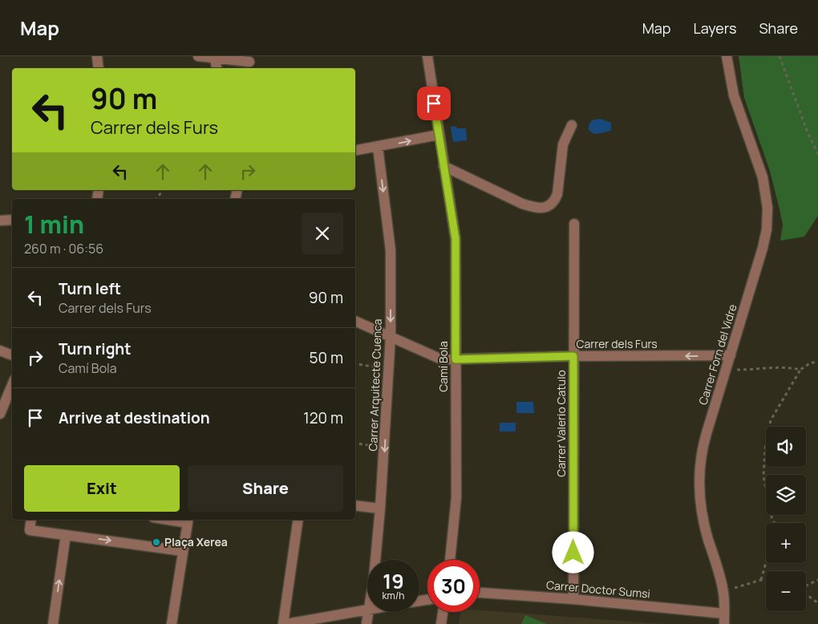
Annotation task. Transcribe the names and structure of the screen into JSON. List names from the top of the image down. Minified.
{"streets":{"street":["Carrer dels Furs","Carrer Forn del Vidre","Camí Bola","Carrer Arquitecte Cuenca","Carrer Valerio Catulo","Carrer Doctor Sumsi"]},"crossings":[["Carrer dels Furs","Carrer Forn del Vidre"],["Carrer dels Furs","Camí Bola"],["Carrer dels Furs","Carrer Arquitecte Cuenca"],["Carrer dels Furs","Carrer Valerio Catulo"],["Carrer Forn del Vidre","Carrer Doctor Sumsi"],["Carrer Valerio Catulo","Carrer Doctor Sumsi"]],"one_way":["Carrer dels Furs","Carrer Arquitecte Cuenca"],"places":["Plaça Xerea"],"page":{"header":"Map","nav":["Map","Layers","Share"],"turn":["90 m","Carrer dels Furs"],"heading":["1 min","260 m · 06:56"],"list":[{"name":"Turn left","note":"Carrer dels Furs","value":"90 m"},{"name":"Turn right","note":"Camí Bola","value":"50 m"},{"name":"Arrive at destination","value":"120 m"}],"map_buttons":["+","−"],"buttons":["Exit","Share"],"speed":"19 km/h","limit":"30"}}
